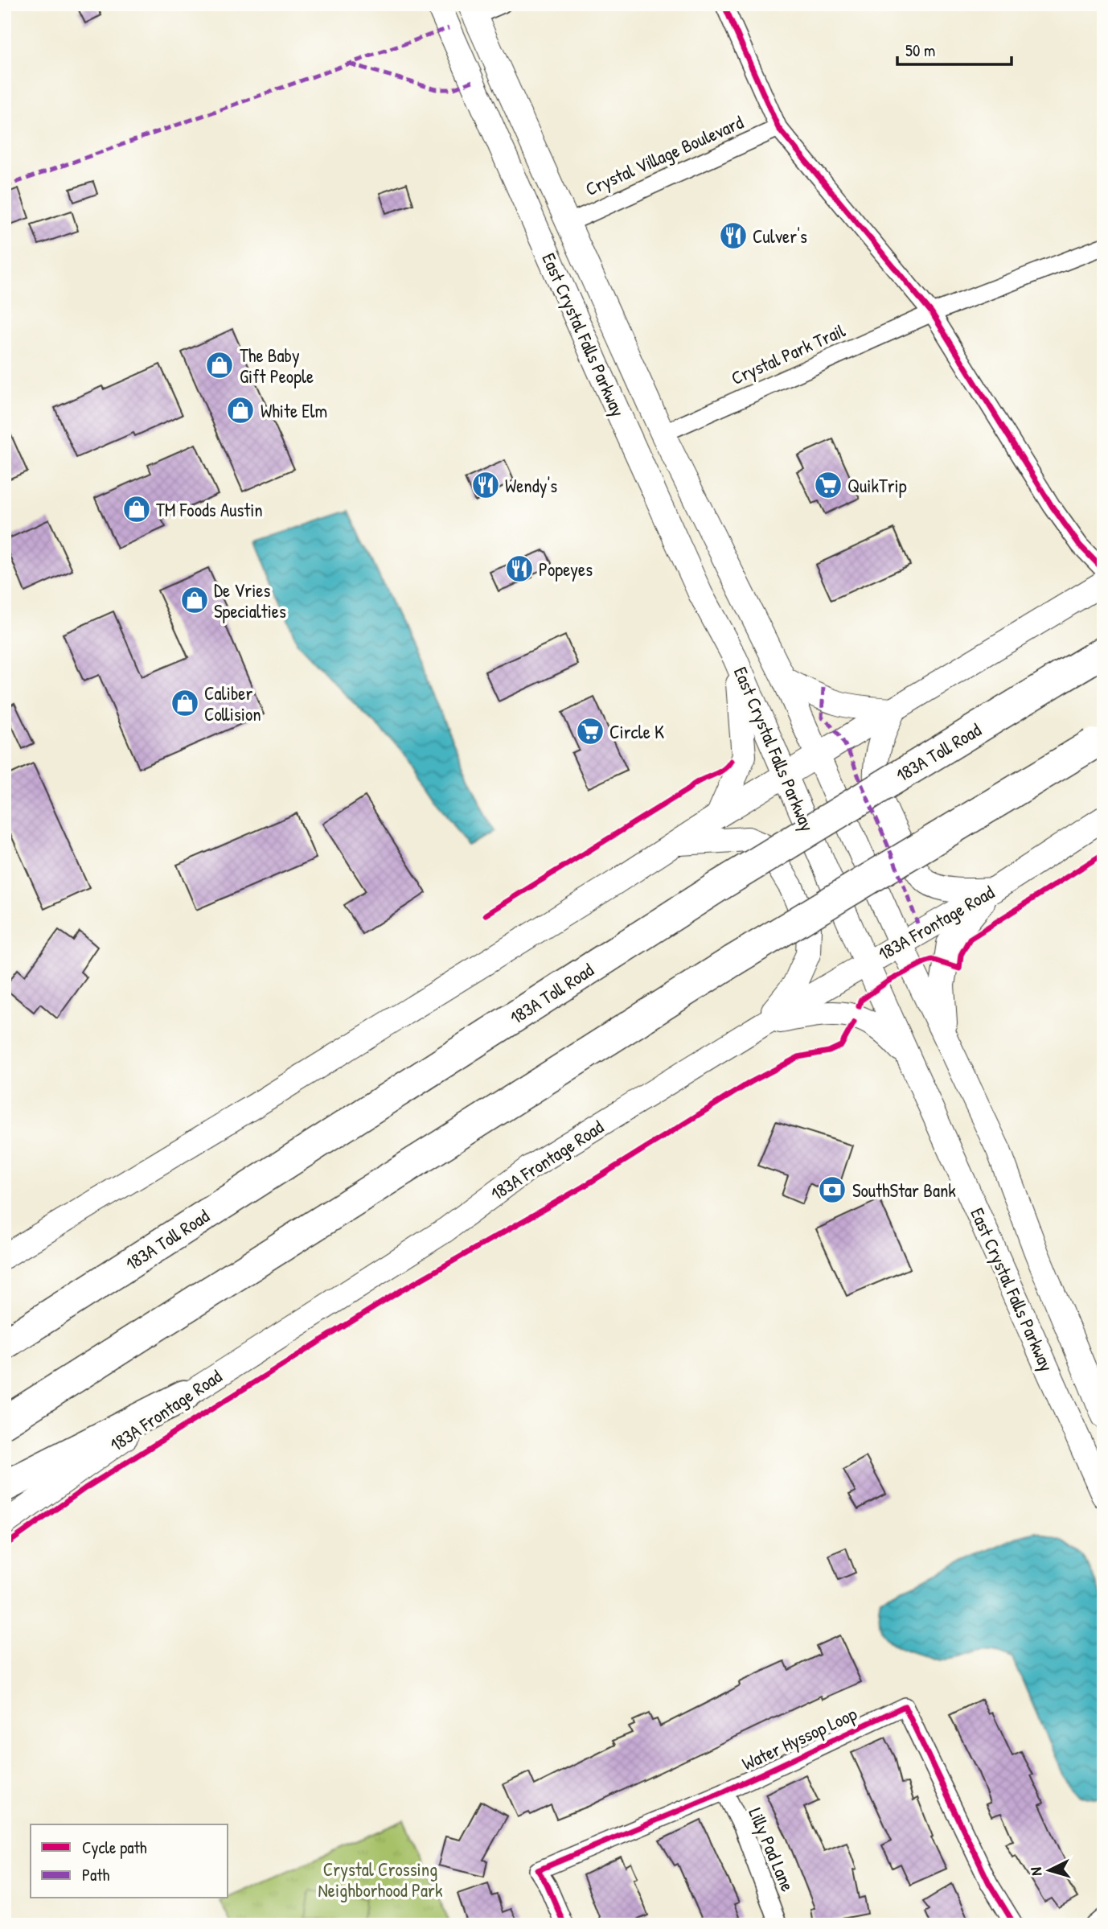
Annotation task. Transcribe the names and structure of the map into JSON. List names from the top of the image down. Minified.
{"streets":{"highway":["183A Toll Road"],"main road":["East Crystal Falls Parkway","183A Frontage Road"],"street":["Crystal Village Boulevard","Crystal Park Trail","Water Hyssop Loop","Lilly Pad Lane"]},"crossings":[["Crystal Village Boulevard","East Crystal Falls Parkway"],["East Crystal Falls Parkway","Crystal Park Trail"],["East Crystal Falls Parkway","183A Frontage Road"],["Water Hyssop Loop","Lilly Pad Lane"]],"parks":["Crystal Crossing Neighborhood Park"],"places":{"restaurant":["Culver's","Wendy's","Popeyes"],"shop":["The Baby Gift People","White Elm","TM Foods Austin","De Vries Specialties","Caliber Collision"],"supermarket":["QuikTrip","Circle K"],"bank":["SouthStar Bank"]},"legend":["Cycle path","Path"],"scale_bar":"50 m","north":"left"}
